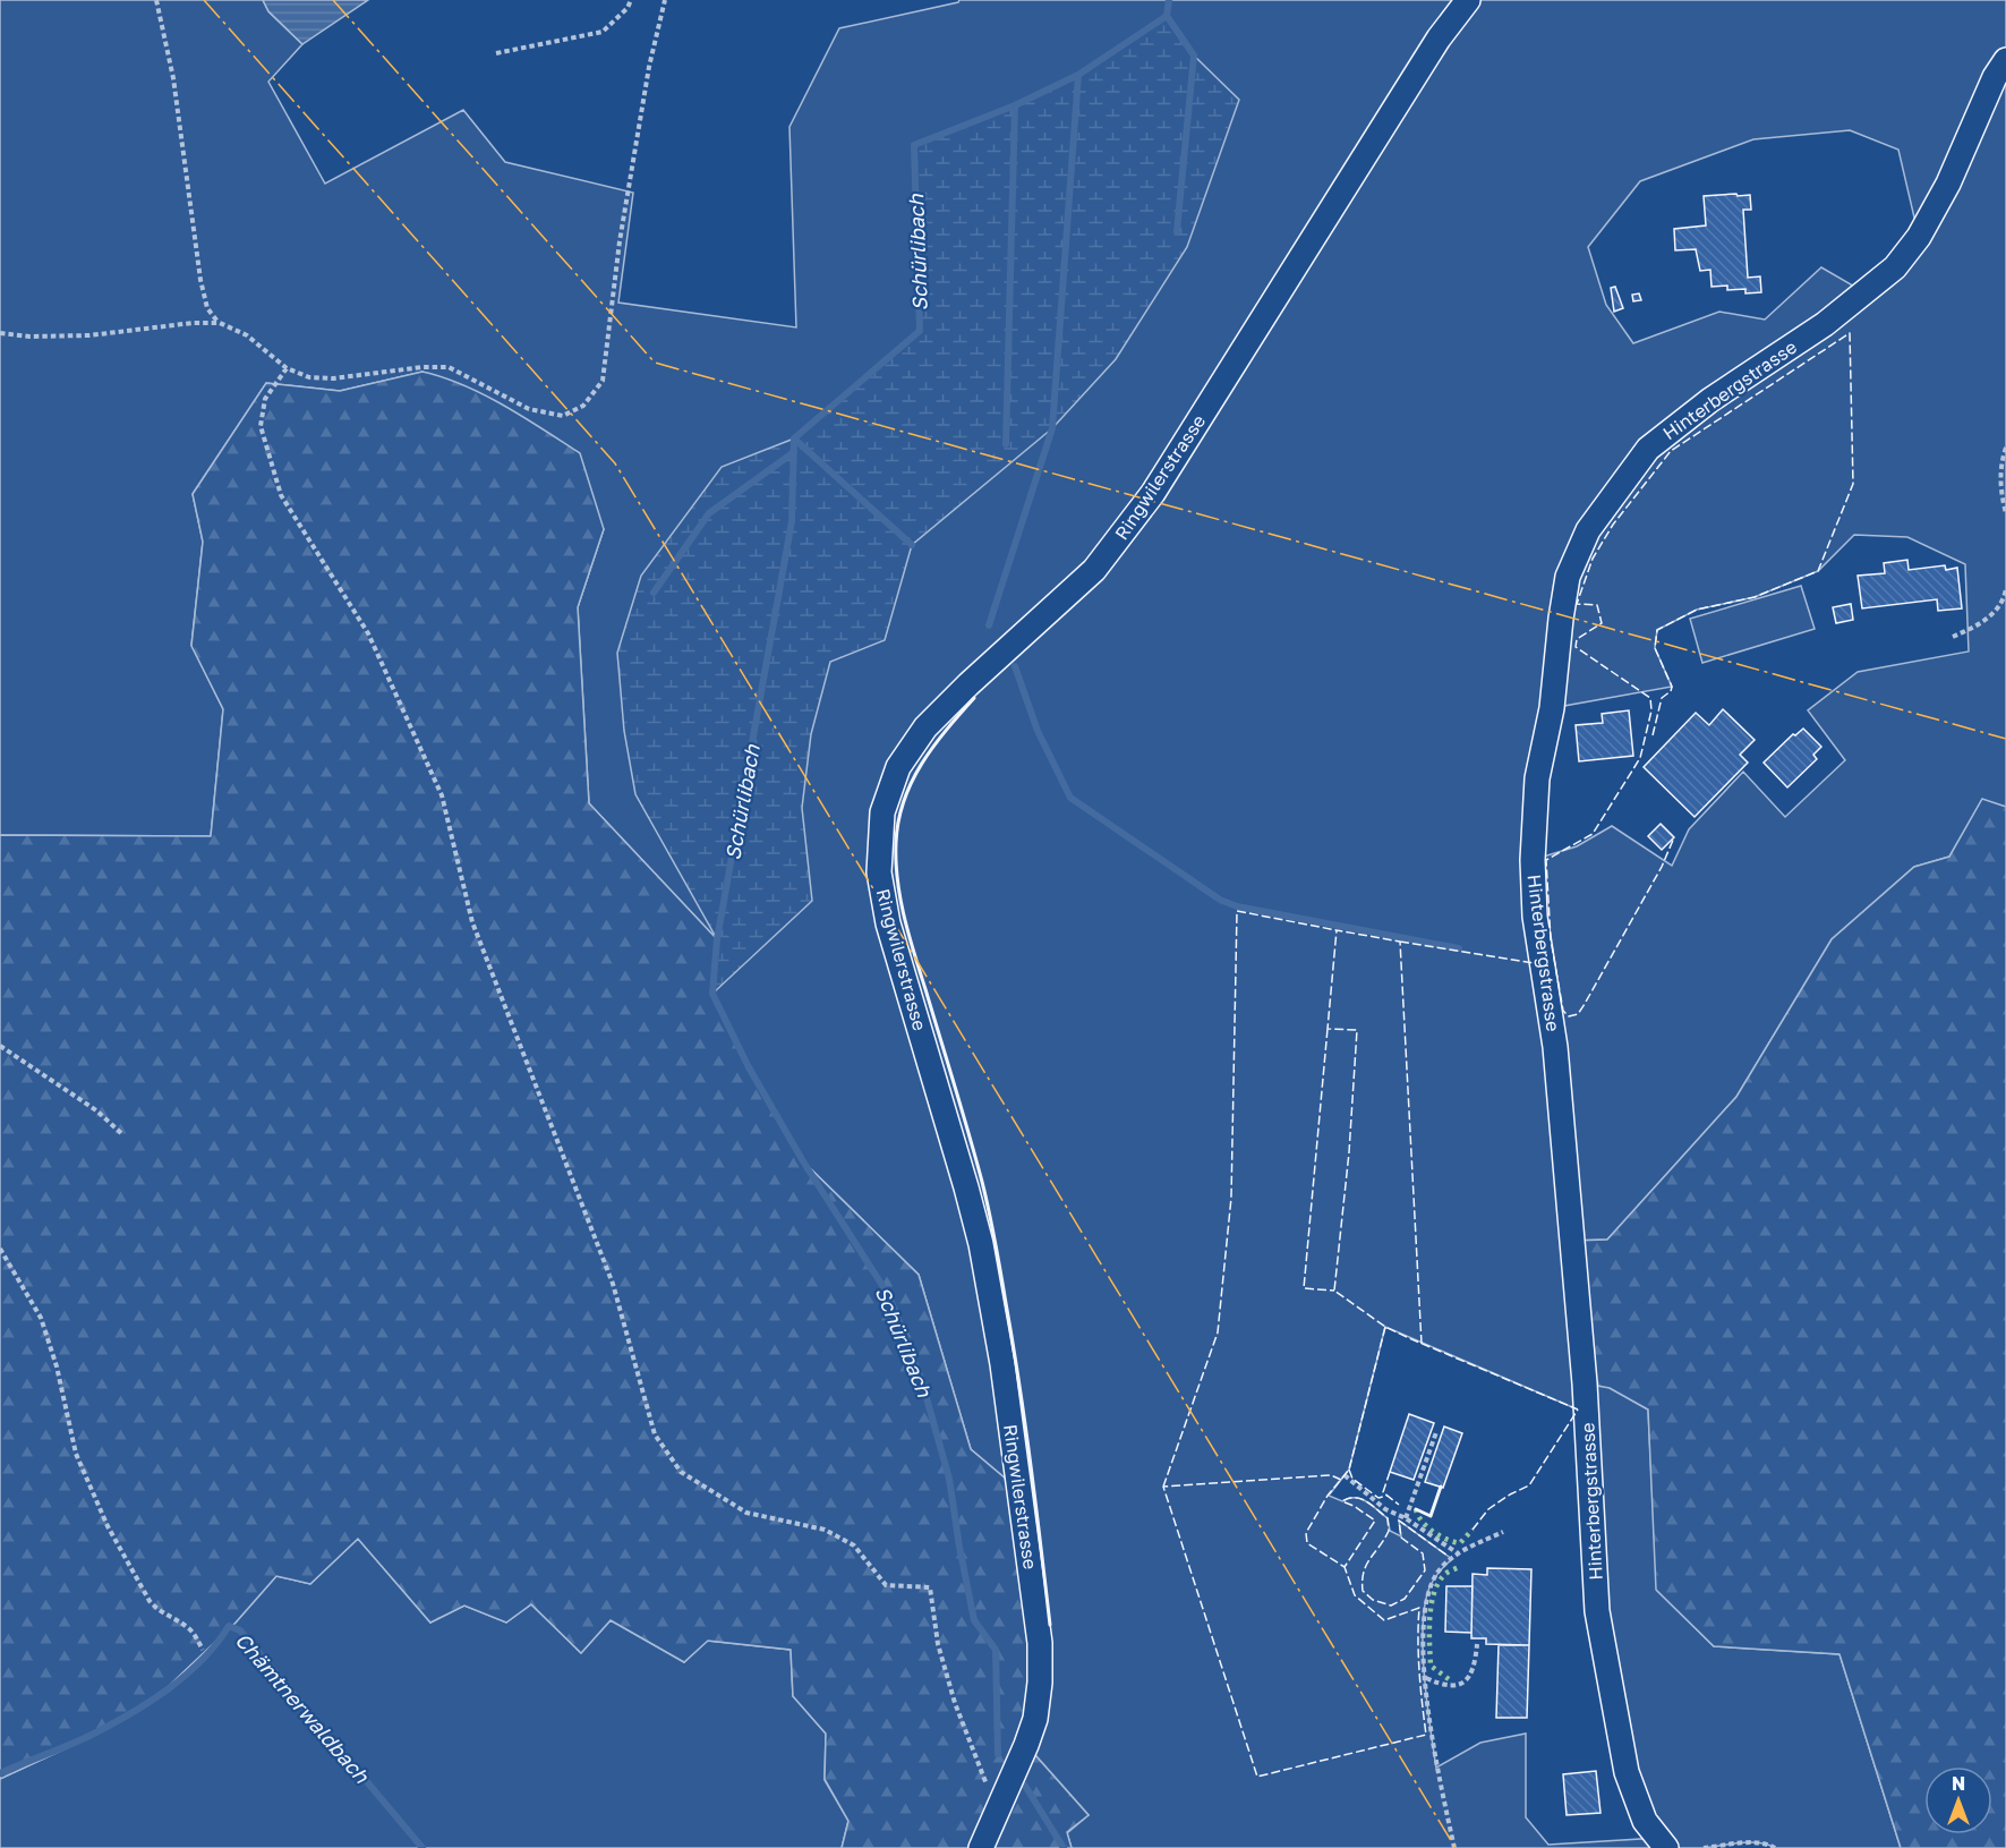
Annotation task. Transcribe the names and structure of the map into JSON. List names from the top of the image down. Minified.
{"streets":{"street":["Hinterbergstrasse","Ringwilerstrasse"]},"water":["Schürlibach","Chämtnerwaldbach"],"north":"top"}
